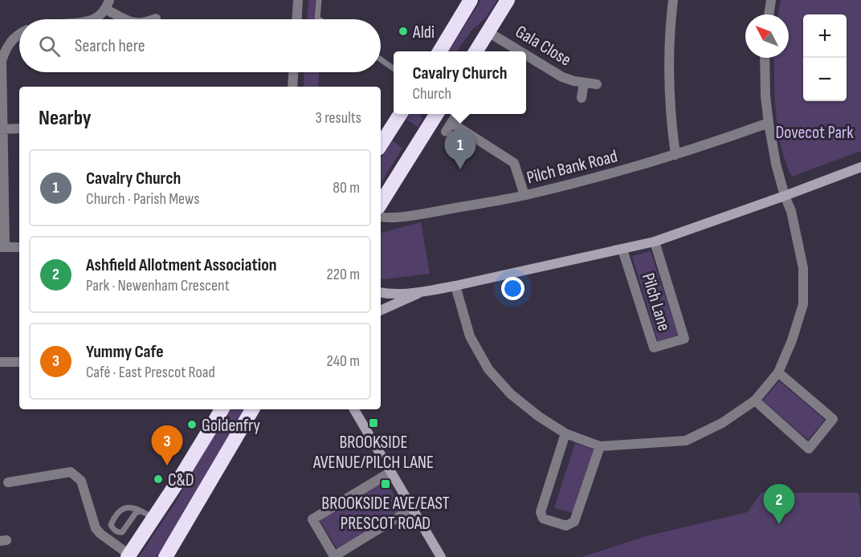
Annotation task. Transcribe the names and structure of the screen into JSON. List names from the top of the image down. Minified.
{"streets":{"street":["Gala Close","Pilch Bank Road","Pilch Lane"]},"parks":["Dovecot Park"],"places":{"other":["Aldi","Goldenfry","C&D"],"transit":["BROOKSIDE AVENUE/PILCH LANE","BROOKSIDE AVE/EAST PRESCOT ROAD"]},"north":"top left","page":{"map_buttons":["+","−"],"search":"Search here","popup":["Cavalry Church","Church"],"heading":["Nearby","3 results"],"pins":["1","3","2"],"list":[{"mark":"1","name":"Cavalry Church","note":"Church · Parish Mews","value":"80 m"},{"mark":"2","name":"Ashfield Allotment Association","note":"Park · Newenham Crescent","value":"220 m"},{"mark":"3","name":"Yummy Cafe","note":"Café · East Prescot Road","value":"240 m"}]}}
